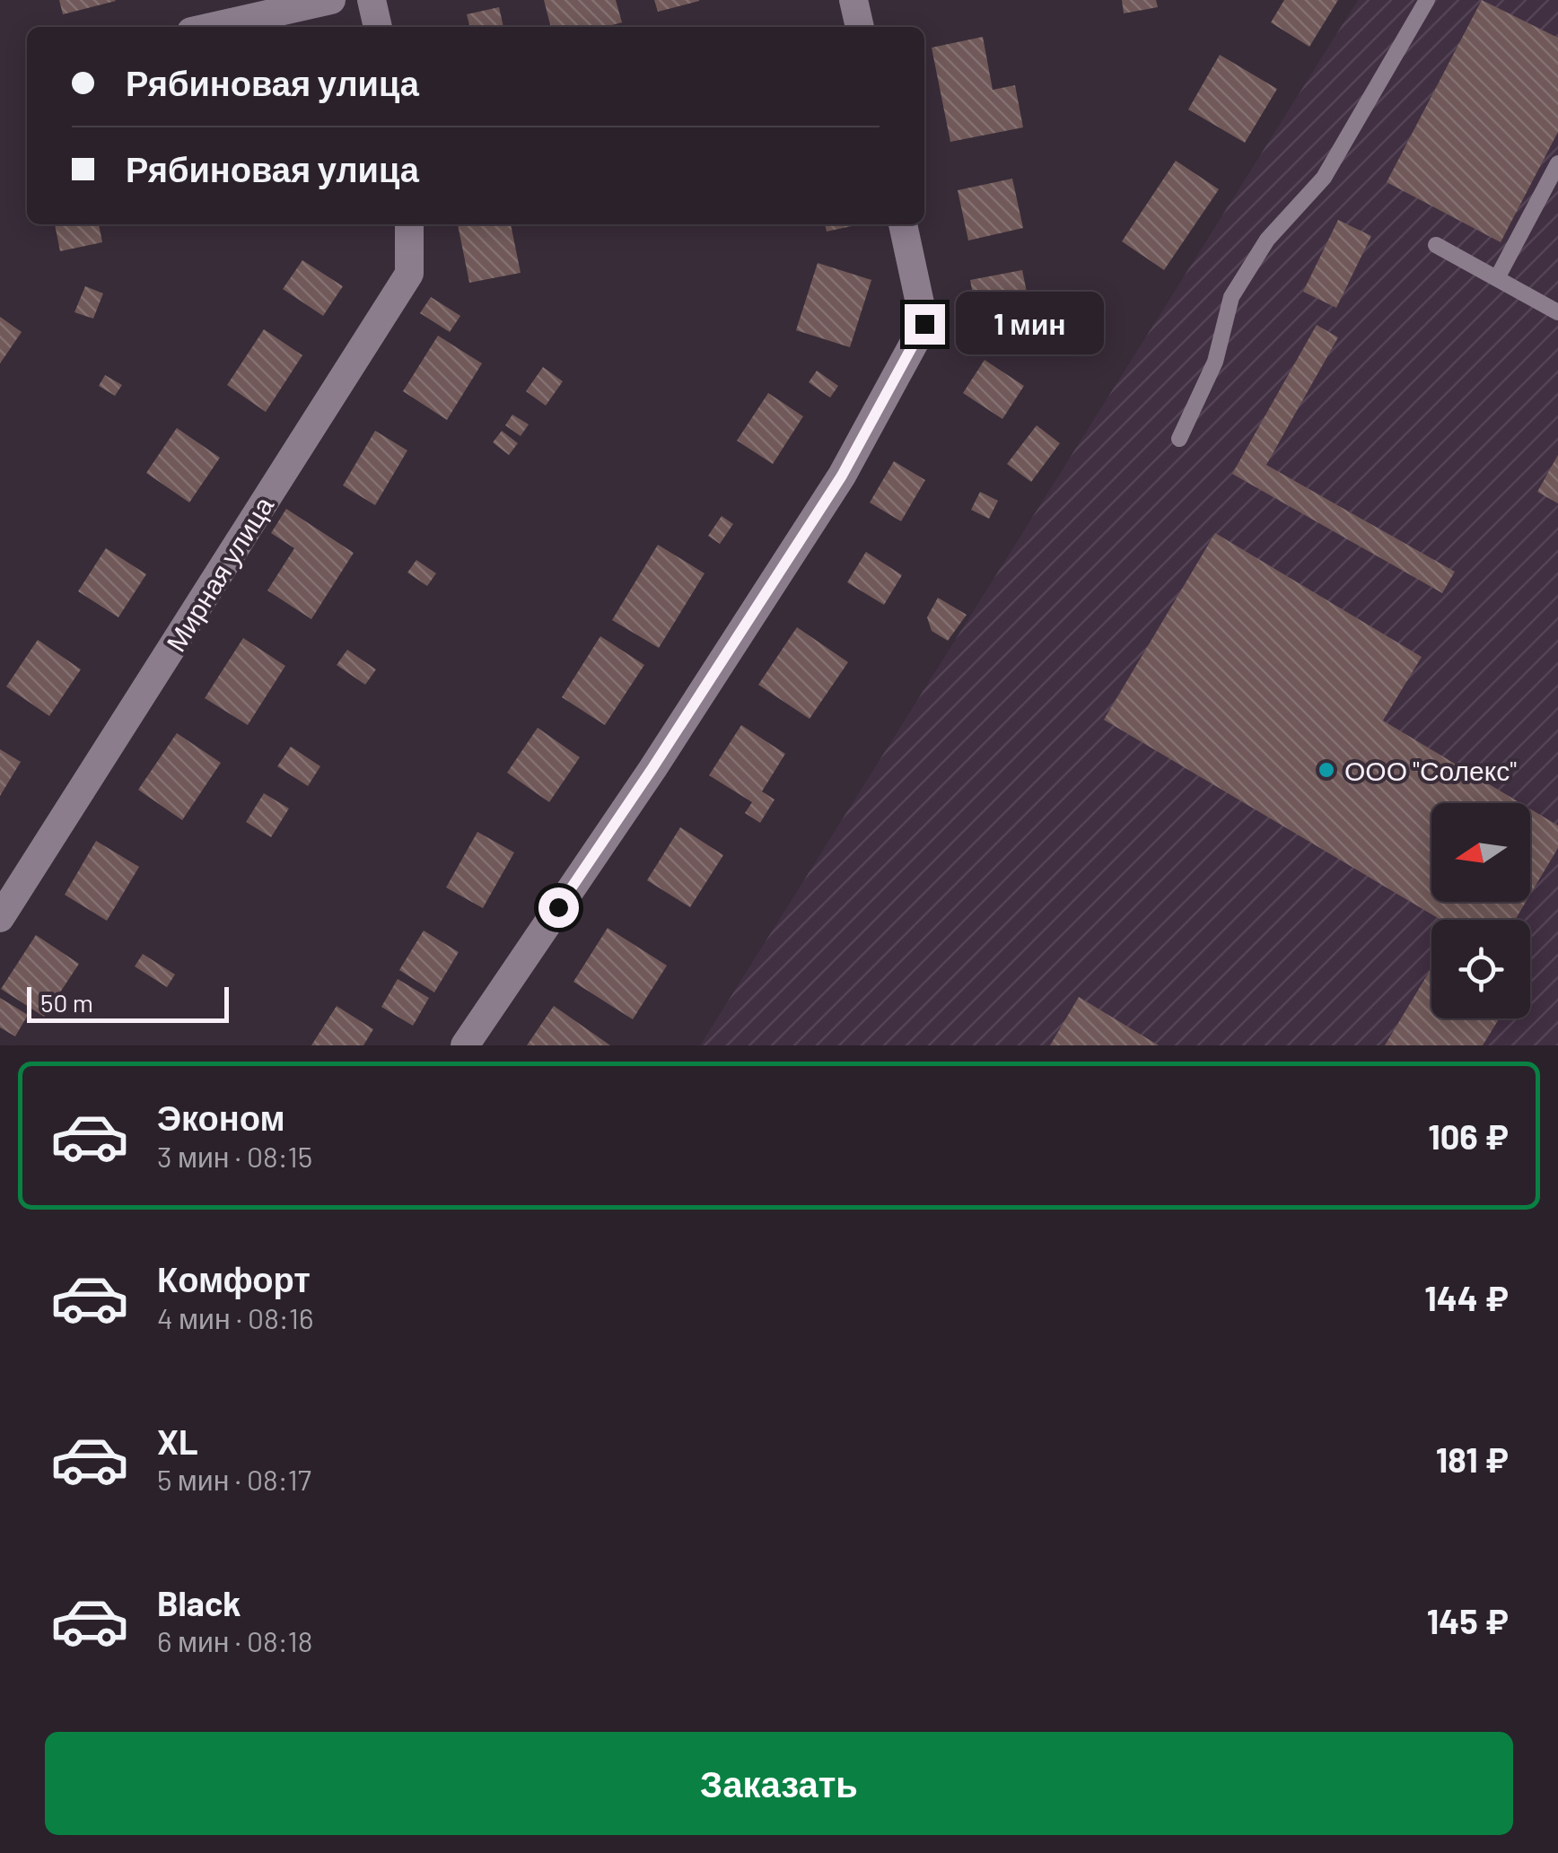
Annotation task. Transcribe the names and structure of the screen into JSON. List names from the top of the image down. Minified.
{"streets":{"street":["Мирная улица"]},"places":["ООО \"Солекс\""],"scale_bar":"50 m","north":"left","page":{"banner":["Рябиновая улица","Рябиновая улица"],"bubble":"1 мин","scale":"50 m","list":[{"name":"Эконом","note":"3 мин · 08:15","value":"106 ₽"},{"name":"Комфорт","note":"4 мин · 08:16","value":"144 ₽"},{"name":"XL","note":"5 мин · 08:17","value":"181 ₽"},{"name":"Black","note":"6 мин · 08:18","value":"145 ₽"}],"buttons":"Заказать"}}
